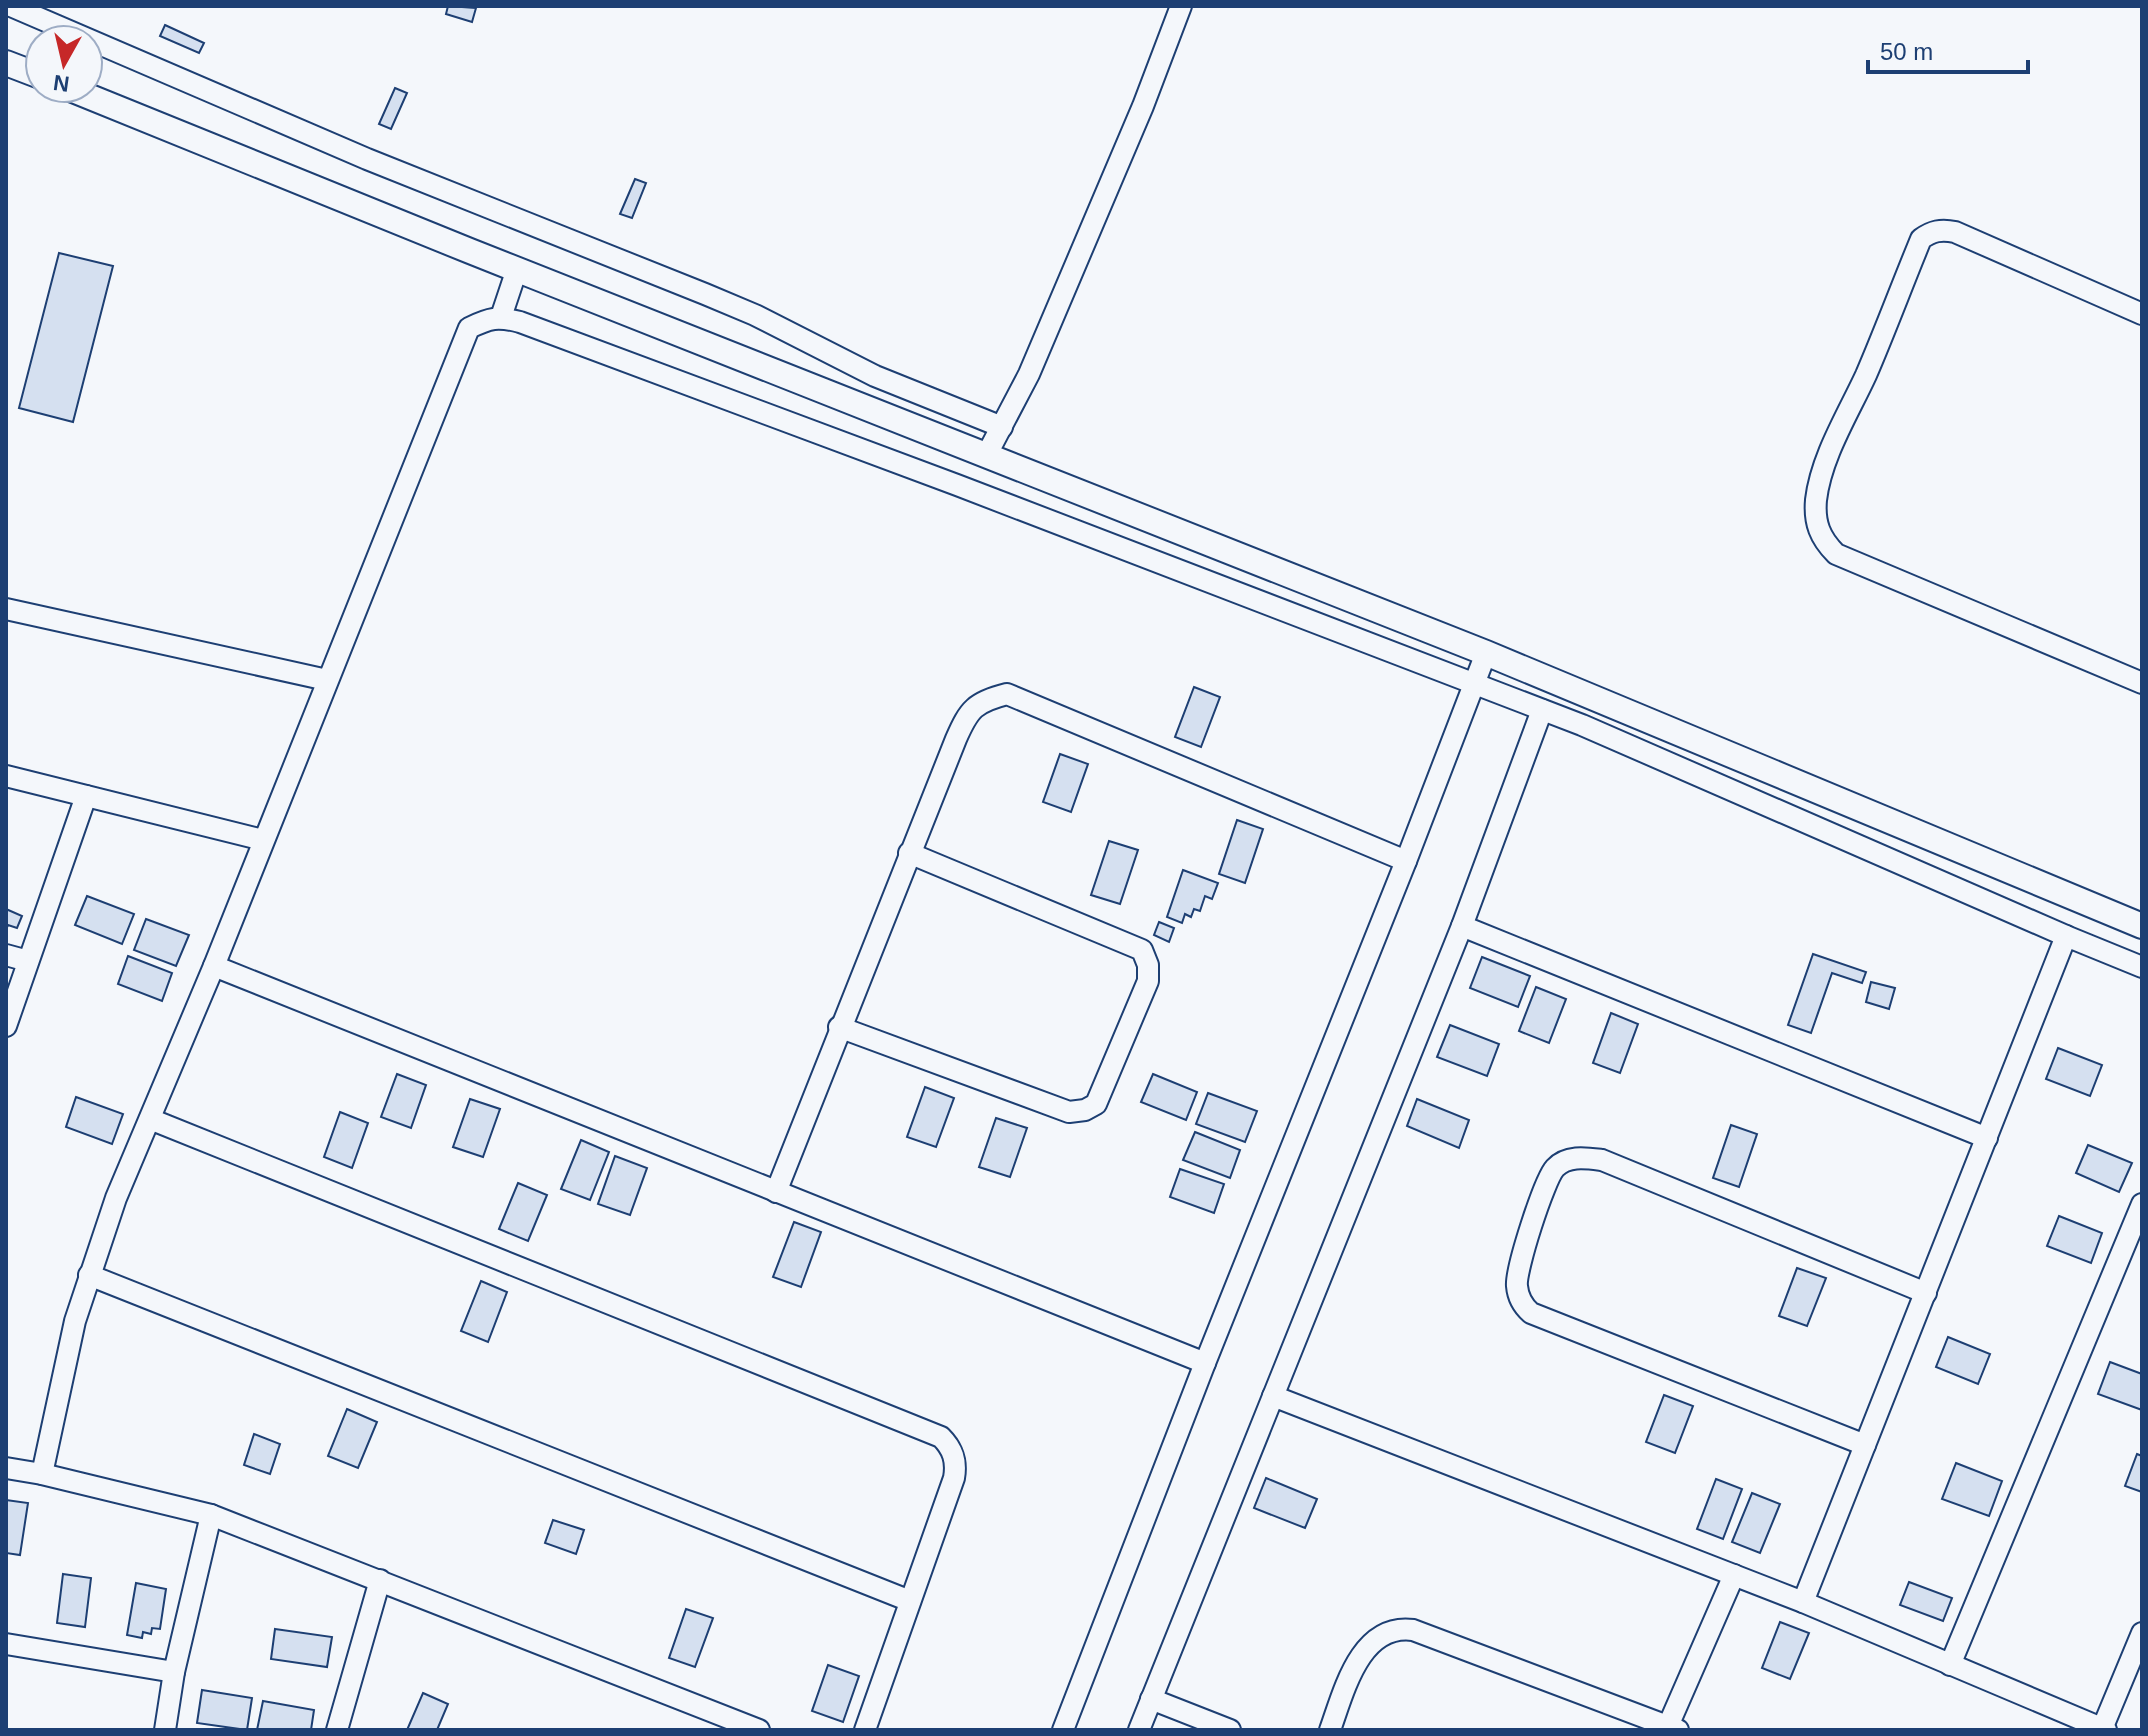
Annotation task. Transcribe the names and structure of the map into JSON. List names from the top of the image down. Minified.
{"scale_bar":"50 m","north":"bottom"}
